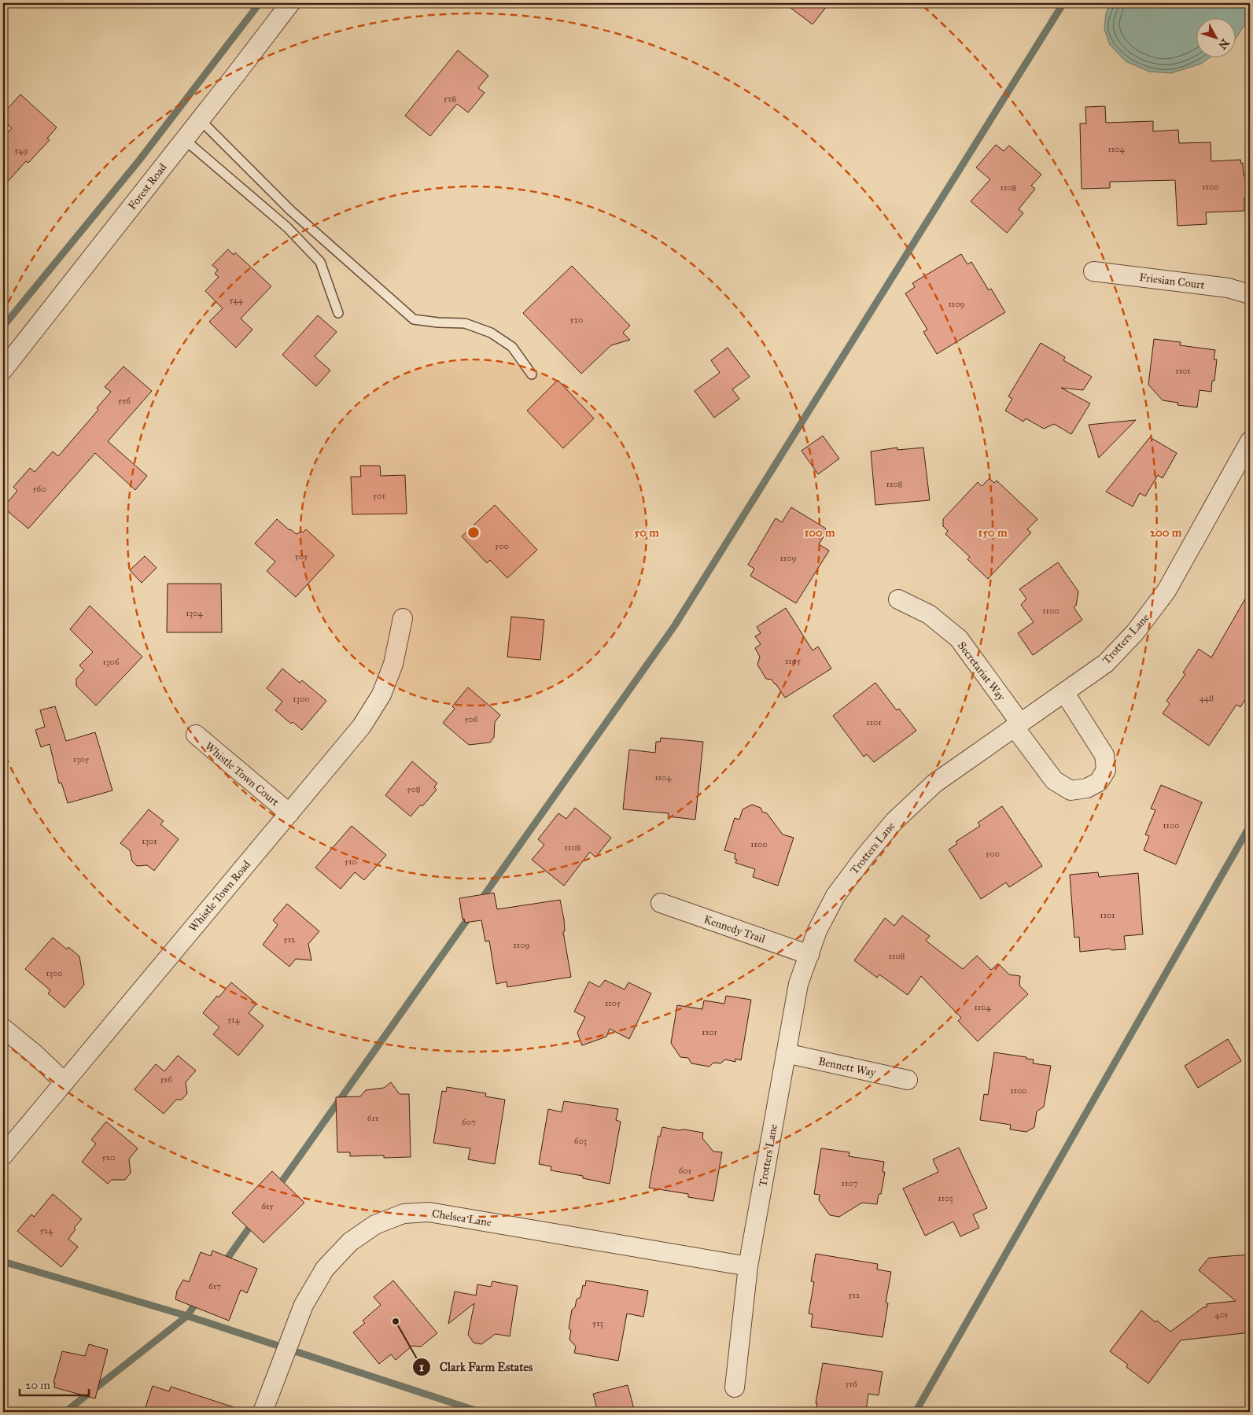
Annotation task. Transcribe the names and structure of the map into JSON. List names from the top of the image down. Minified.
{"streets":{"street":["Forest Road","Friesian Court","Trotters Lane","Secretariat Way","Whistle Town Court","Whistle Town Road","Kennedy Trail","Bennett Way","Chelsea Lane"]},"crossings":[["Trotters Lane","Secretariat Way"],["Trotters Lane","Kennedy Trail"],["Trotters Lane","Bennett Way"],["Trotters Lane","Chelsea Lane"],["Whistle Town Court","Whistle Town Road"]],"places":["Clark Farm Estates"],"house_numbers":["528","1104","549","1100","1108","544","1109","520","1101","556","1108","560","501","500","505","1109","1100","1304","1105","1306","448","1300","506","1101","1305","1104","508","1100","1301","1100","1108","500","510","1101","512","1109","1108","1300","1105","1104","514","1101","516","1100","611","607","603","520","601","1107","1103","615","524","617","512","401","513","516"],"scale_bar":"20 m","north":"bottom right","rings":["50 m","100 m","150 m","200 m"]}
